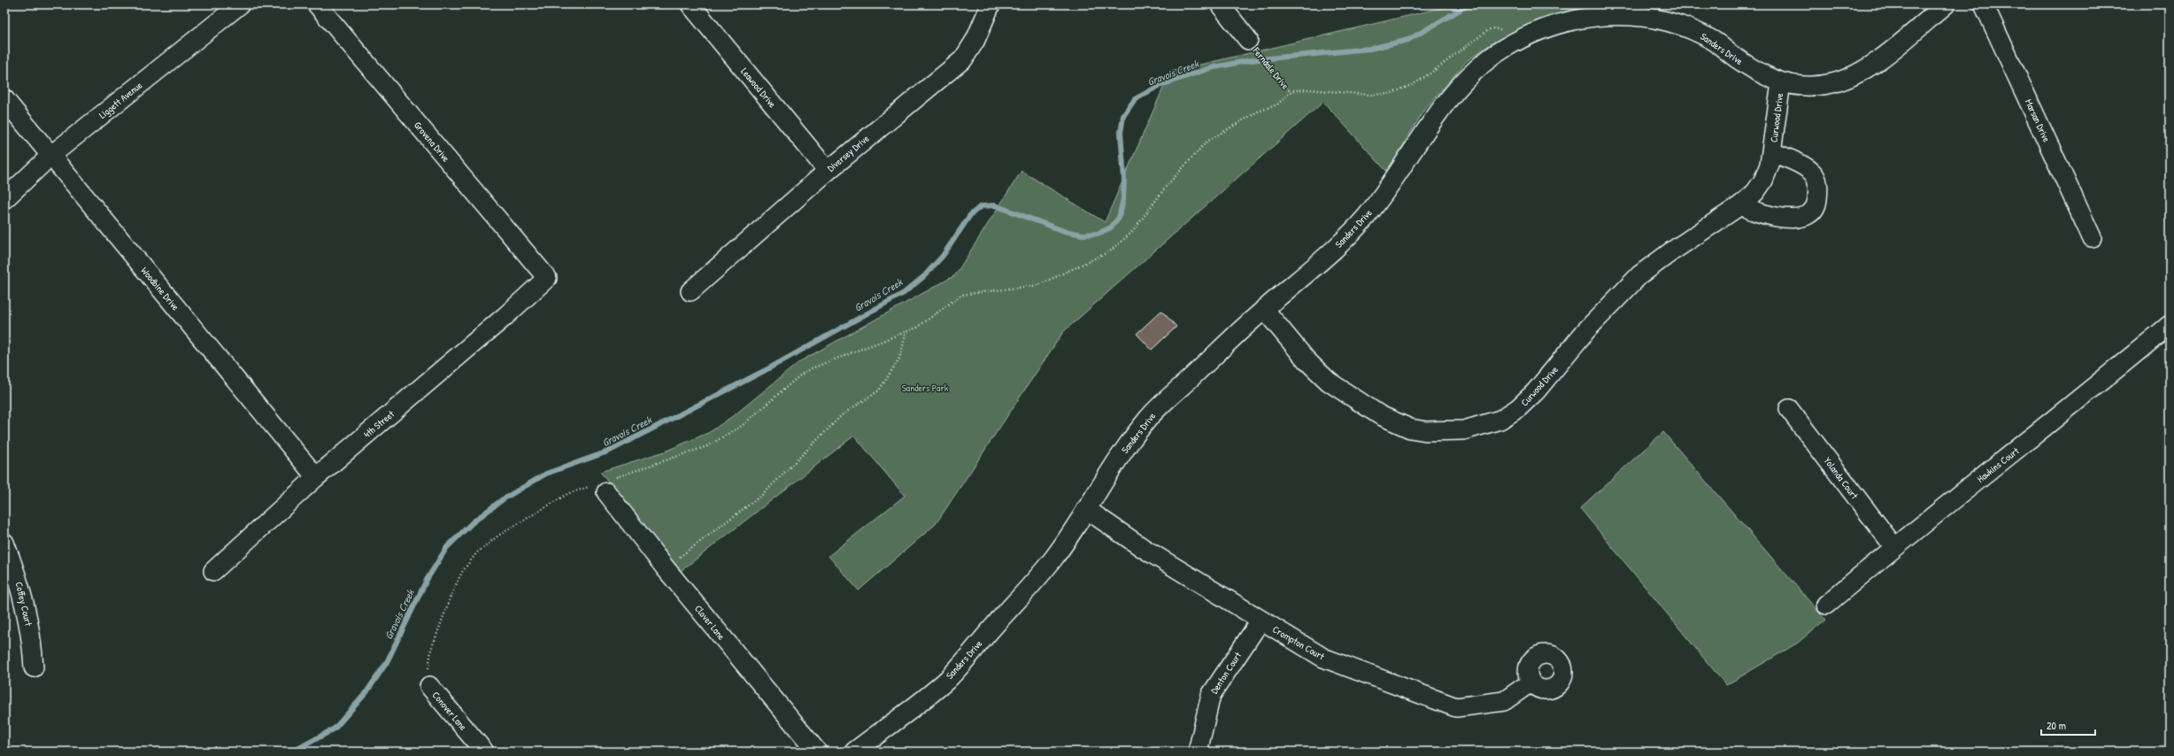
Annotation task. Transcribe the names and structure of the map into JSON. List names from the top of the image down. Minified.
{"streets":{"street":["Sanders Drive","Ferndale Drive","Leawood Drive","Liggett Avenue","Curwood Drive","Marsan Drive","Grovena Drive","Diversey Drive","Woodbine Drive","4th Street","Hawkins Court","Yolanda Court","Coffey Court","Clover Lane","Crompton Court","Denton Court","Conover Lane"]},"crossings":[["Sanders Drive","Curwood Drive"],["Sanders Drive","Crompton Court"],["Leawood Drive","Diversey Drive"],["Liggett Avenue","Woodbine Drive"],["Grovena Drive","4th Street"],["Woodbine Drive","4th Street"],["Hawkins Court","Yolanda Court"],["Crompton Court","Denton Court"]],"water":["Gravois Creek"],"parks":["Sanders Park"],"scale_bar":"20 m"}
